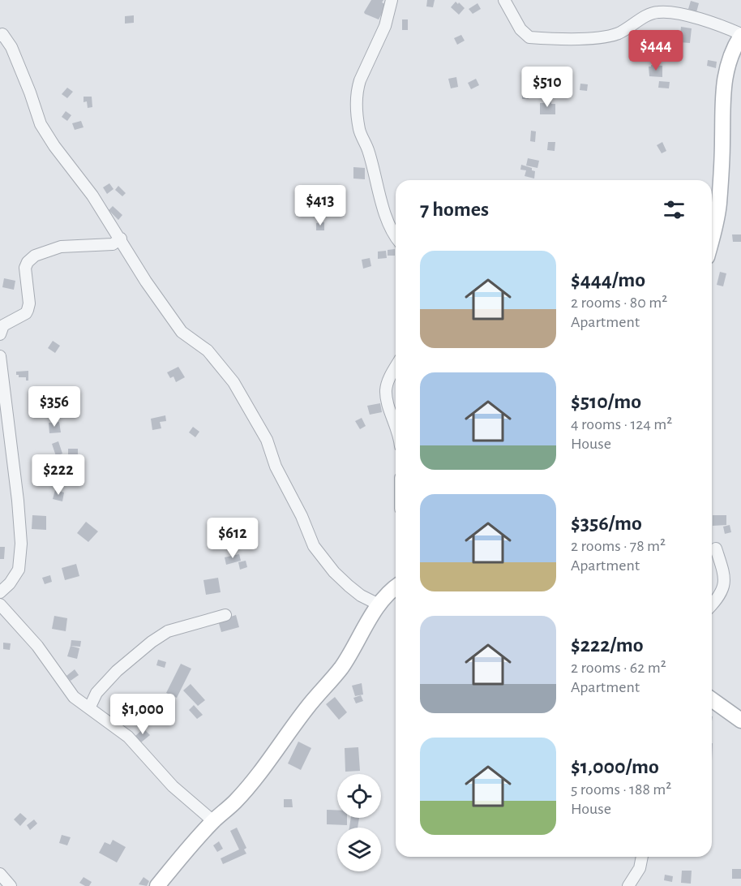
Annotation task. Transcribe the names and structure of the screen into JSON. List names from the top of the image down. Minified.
{"page":{"price":["$444","$510","$413","$356","$222","$612","$1,000"],"heading":"7 homes","list":[{"name":"$444/mo","note":"2 rooms · 80 m² · Apartment"},{"name":"$510/mo","note":"4 rooms · 124 m² · House"},{"name":"$356/mo","note":"2 rooms · 78 m² · Apartment"},{"name":"$222/mo","note":"2 rooms · 62 m² · Apartment"},{"name":"$1,000/mo","note":"5 rooms · 188 m² · House"}]}}
